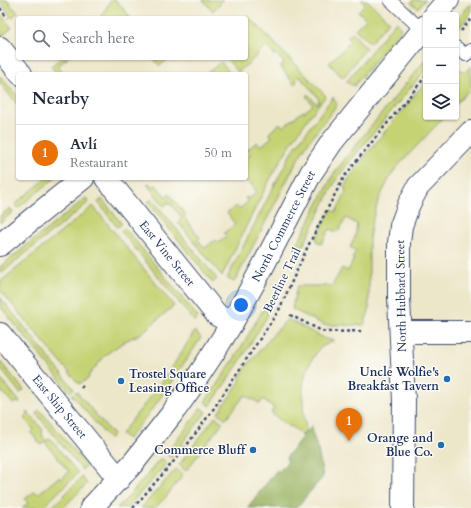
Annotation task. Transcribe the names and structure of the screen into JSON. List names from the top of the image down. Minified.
{"streets":{"street":["North Commerce Street","East Vine Street","North Hubbard Street","East Ship Street"],"path":["Beerline Trail"]},"crossings":[["North Commerce Street","East Vine Street"],["North Commerce Street","East Ship Street"]],"places":["Uncle Wolfie's Breakfast Tavern","Trostel Square Leasing Office","Orange and Blue Co.","Commerce Bluff"],"page":{"map_buttons":["+","−"],"search":"Search here","heading":"Nearby","list":[{"mark":"1","name":"Avlí","note":"Restaurant","value":"50 m"}],"pins":"1"}}
